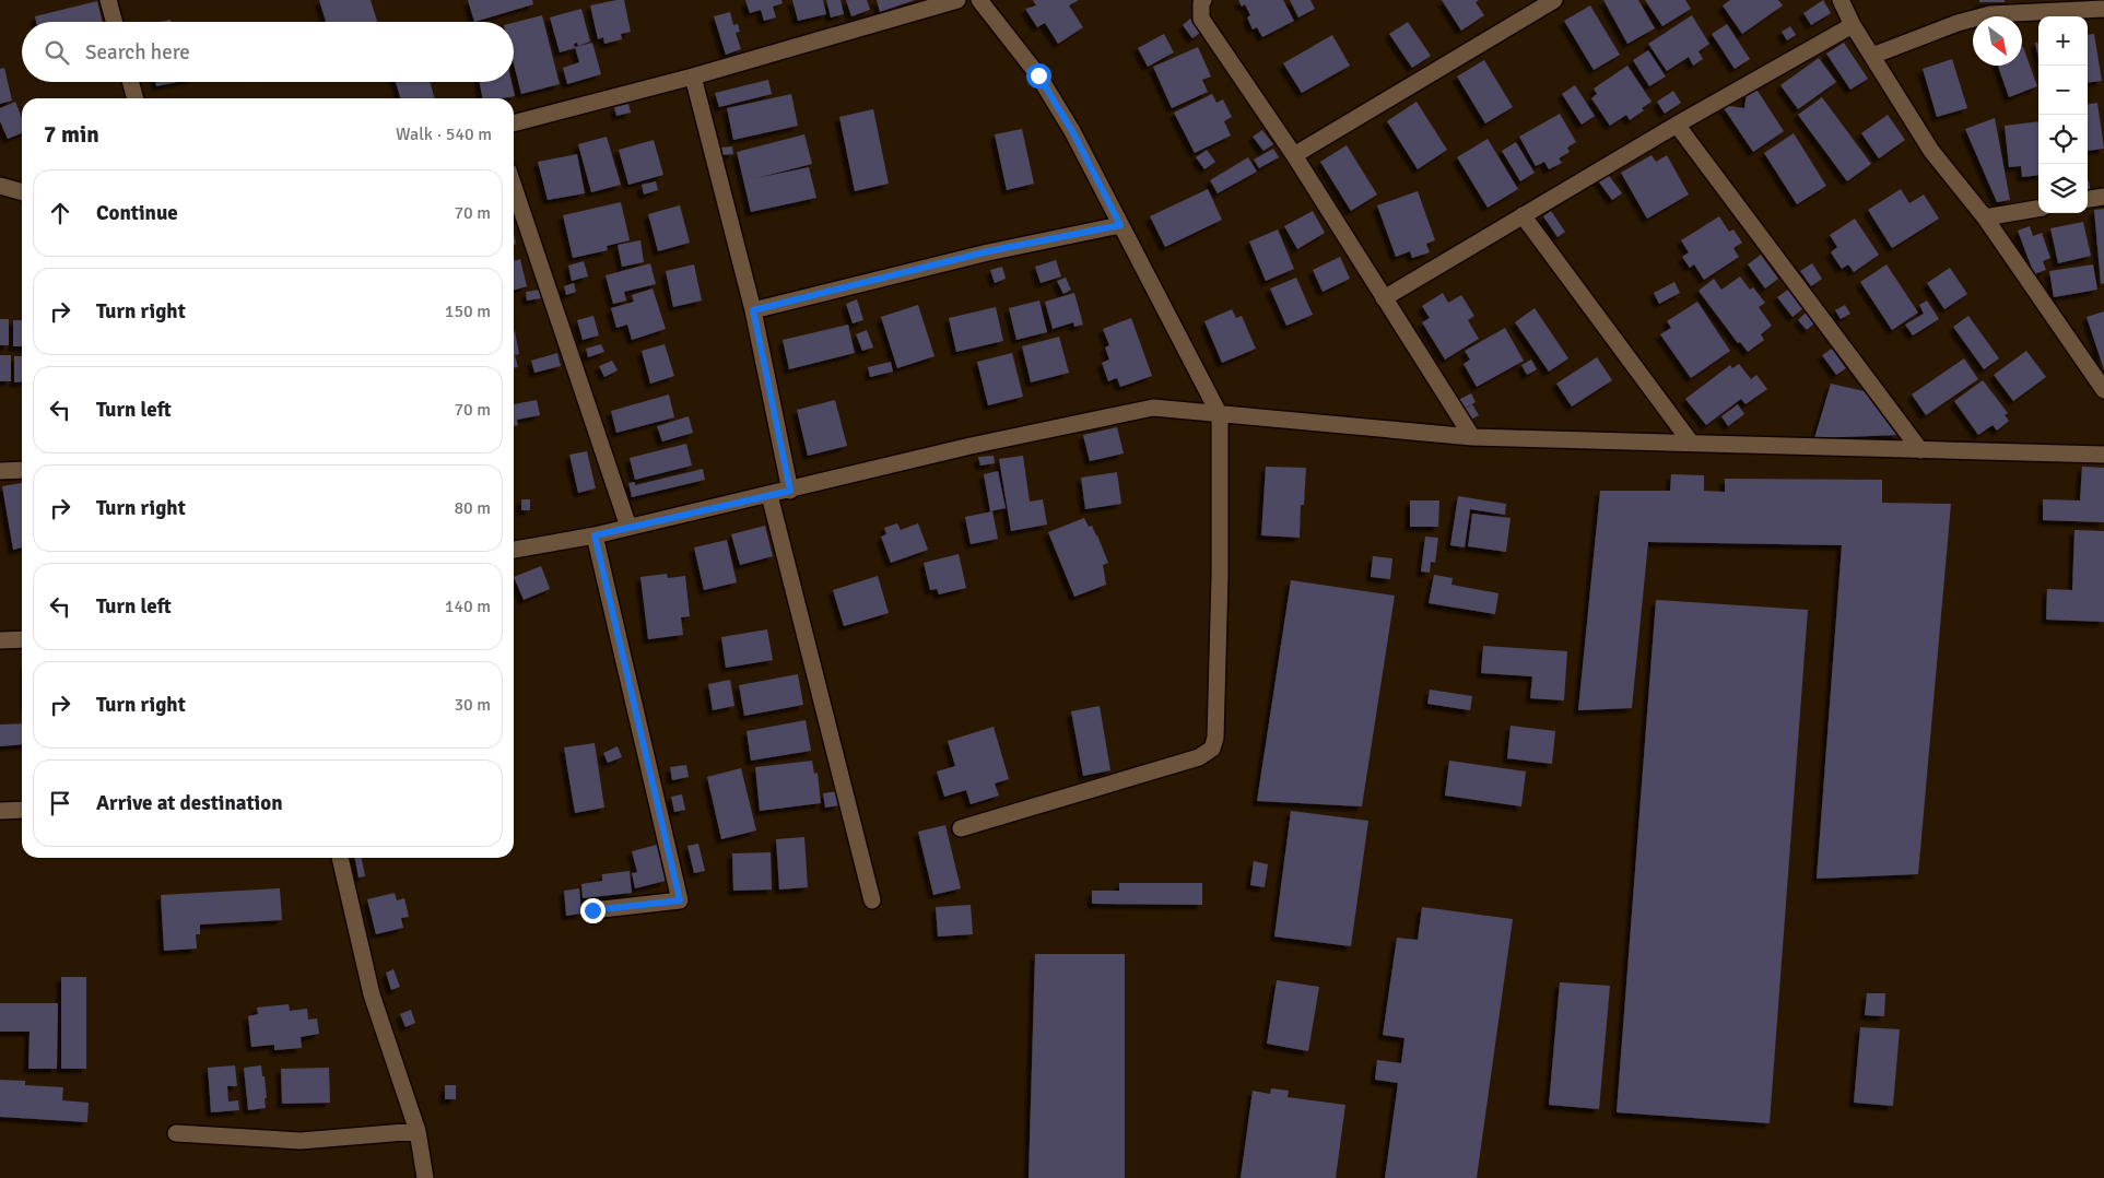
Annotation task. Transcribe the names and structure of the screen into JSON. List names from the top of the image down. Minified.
{"north":"bottom right","page":{"map_buttons":["+","−"],"search":"Search here","heading":["7 min","Walk · 540 m"],"list":[["Continue","70 m"],["Turn right","150 m"],["Turn left","70 m"],["Turn right","80 m"],["Turn left","140 m"],["Turn right","30 m"],"Arrive at destination"]}}
